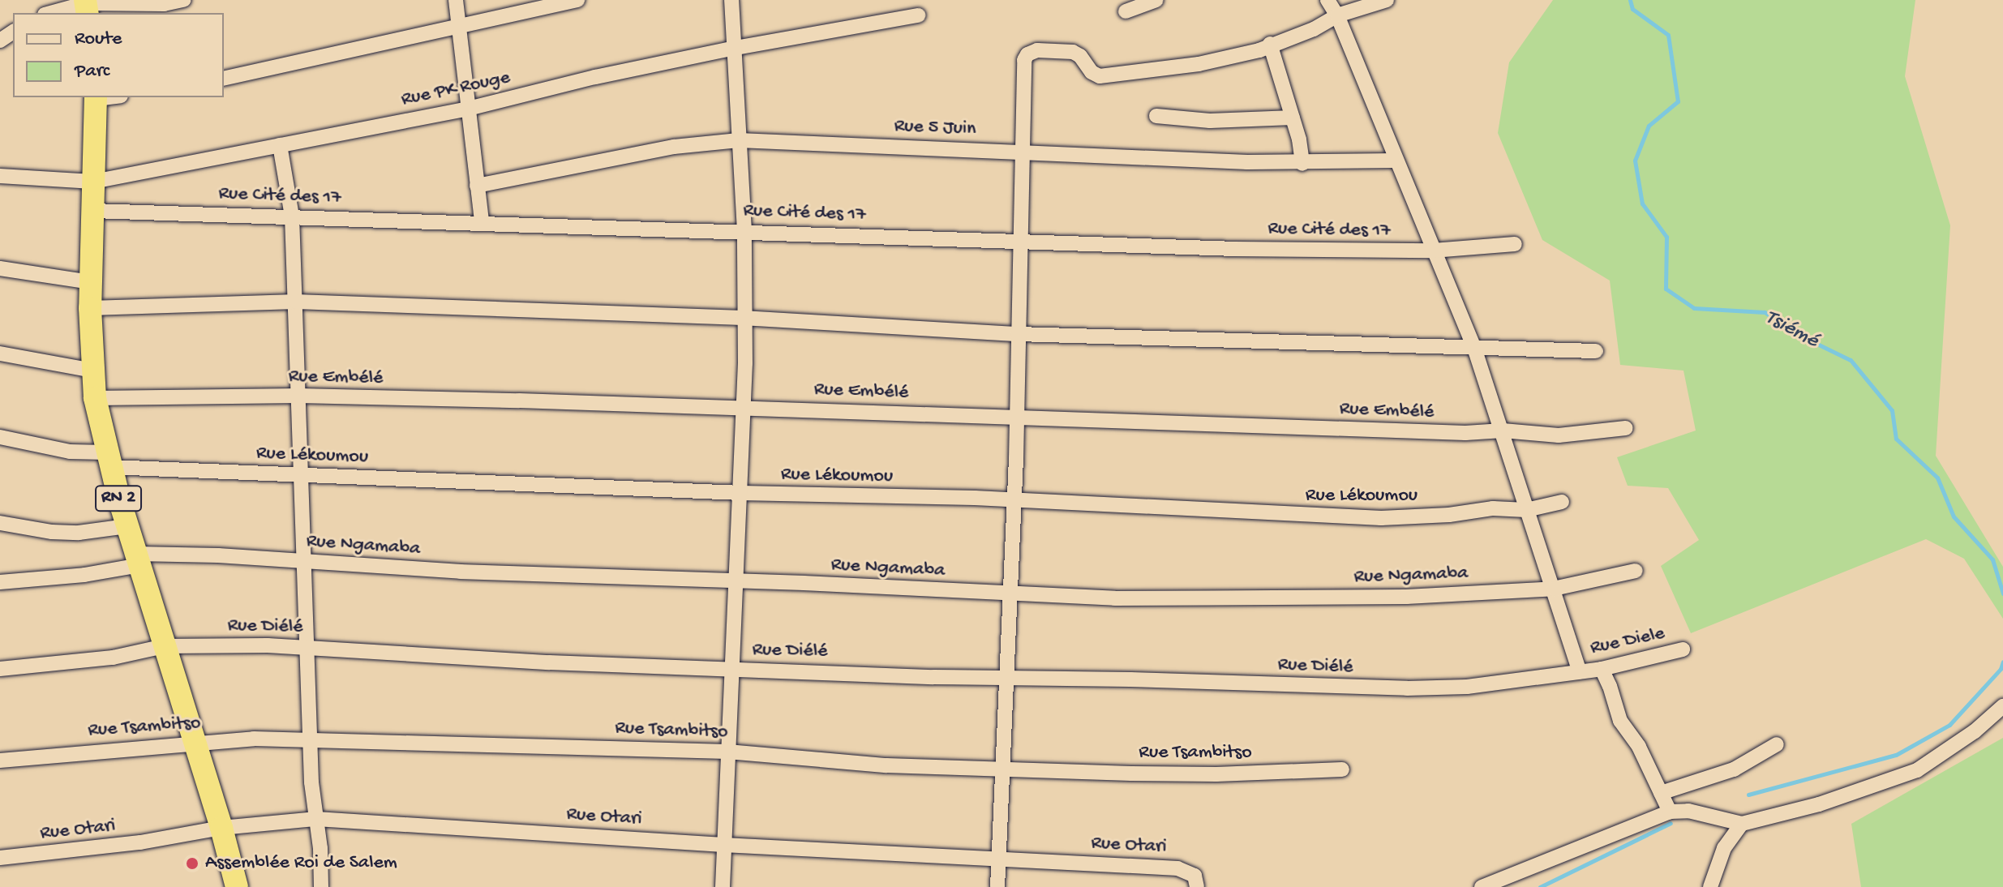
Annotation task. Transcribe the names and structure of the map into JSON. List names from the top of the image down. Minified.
{"streets":{"highway":["RN 2"],"street":["Rue PK Rouge","Rue 5 Juin","Rue Cité des 17","Rue Embélé","Rue Lékoumou","Rue Ngamaba","Rue Diélé","Rue Diele","Rue Tsambitso","Rue Otari"]},"crossings":[["Rue PK Rouge","RN 2"],["Rue Cité des 17","RN 2"],["Rue Embélé","RN 2"],["Rue Lékoumou","RN 2"],["RN 2","Rue Ngamaba"],["RN 2","Rue Diélé"],["RN 2","Rue Tsambitso"],["RN 2","Rue Otari"],["Rue Diélé","Rue Diele"]],"water":["Tsiémé"],"places":["Assemblée Roi de Salem"],"legend":["Route","Parc"]}
